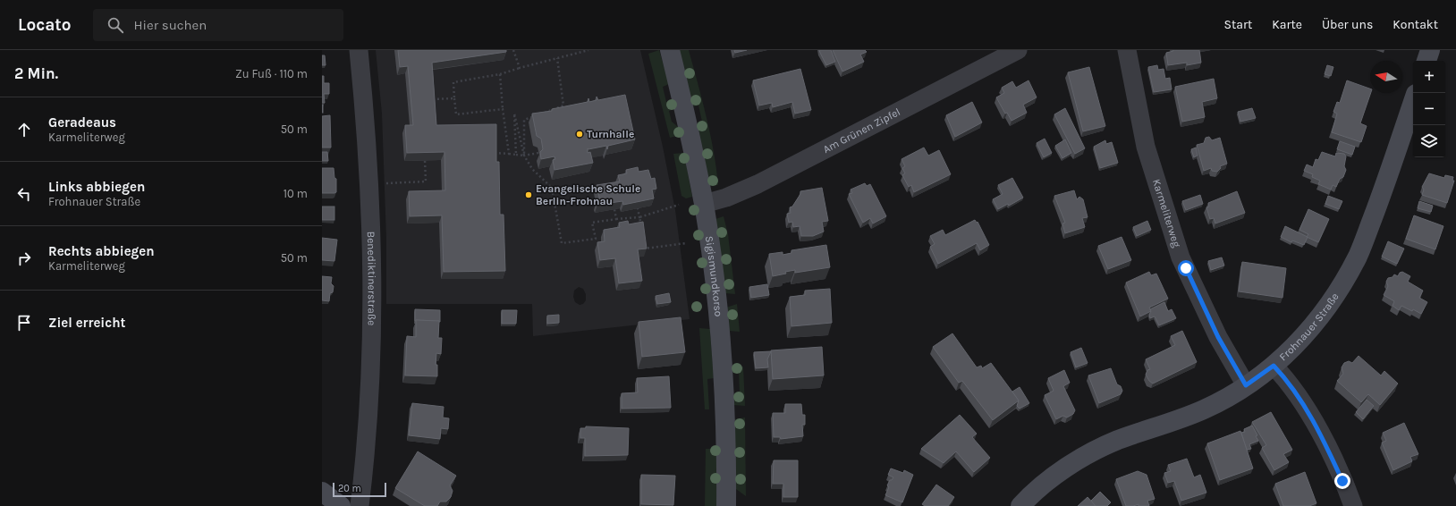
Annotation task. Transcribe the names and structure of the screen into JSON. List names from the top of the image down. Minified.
{"streets":{"street":["Am Grünen Zipfel","Karmeliterweg","Sigismundkorso","Benediktinerstraße","Frohnauer Straße"]},"crossings":[["Am Grünen Zipfel","Sigismundkorso"],["Karmeliterweg","Frohnauer Straße"]],"places":["Turnhalle","Evangelische Schule Berlin-Frohnau"],"scale_bar":"20 m","north":"left","page":{"header":"Locato","search":"Hier suchen","nav":["Start","Karte","Über uns","Kontakt"],"heading":["2 Min.","Zu Fuß · 110 m"],"map_buttons":["+","−"],"list":[["Geradeaus","Karmeliterweg","50 m"],["Links abbiegen","Frohnauer Straße","10 m"],["Rechts abbiegen","Karmeliterweg","50 m"],"Ziel erreicht"],"scale":"20 m"}}
